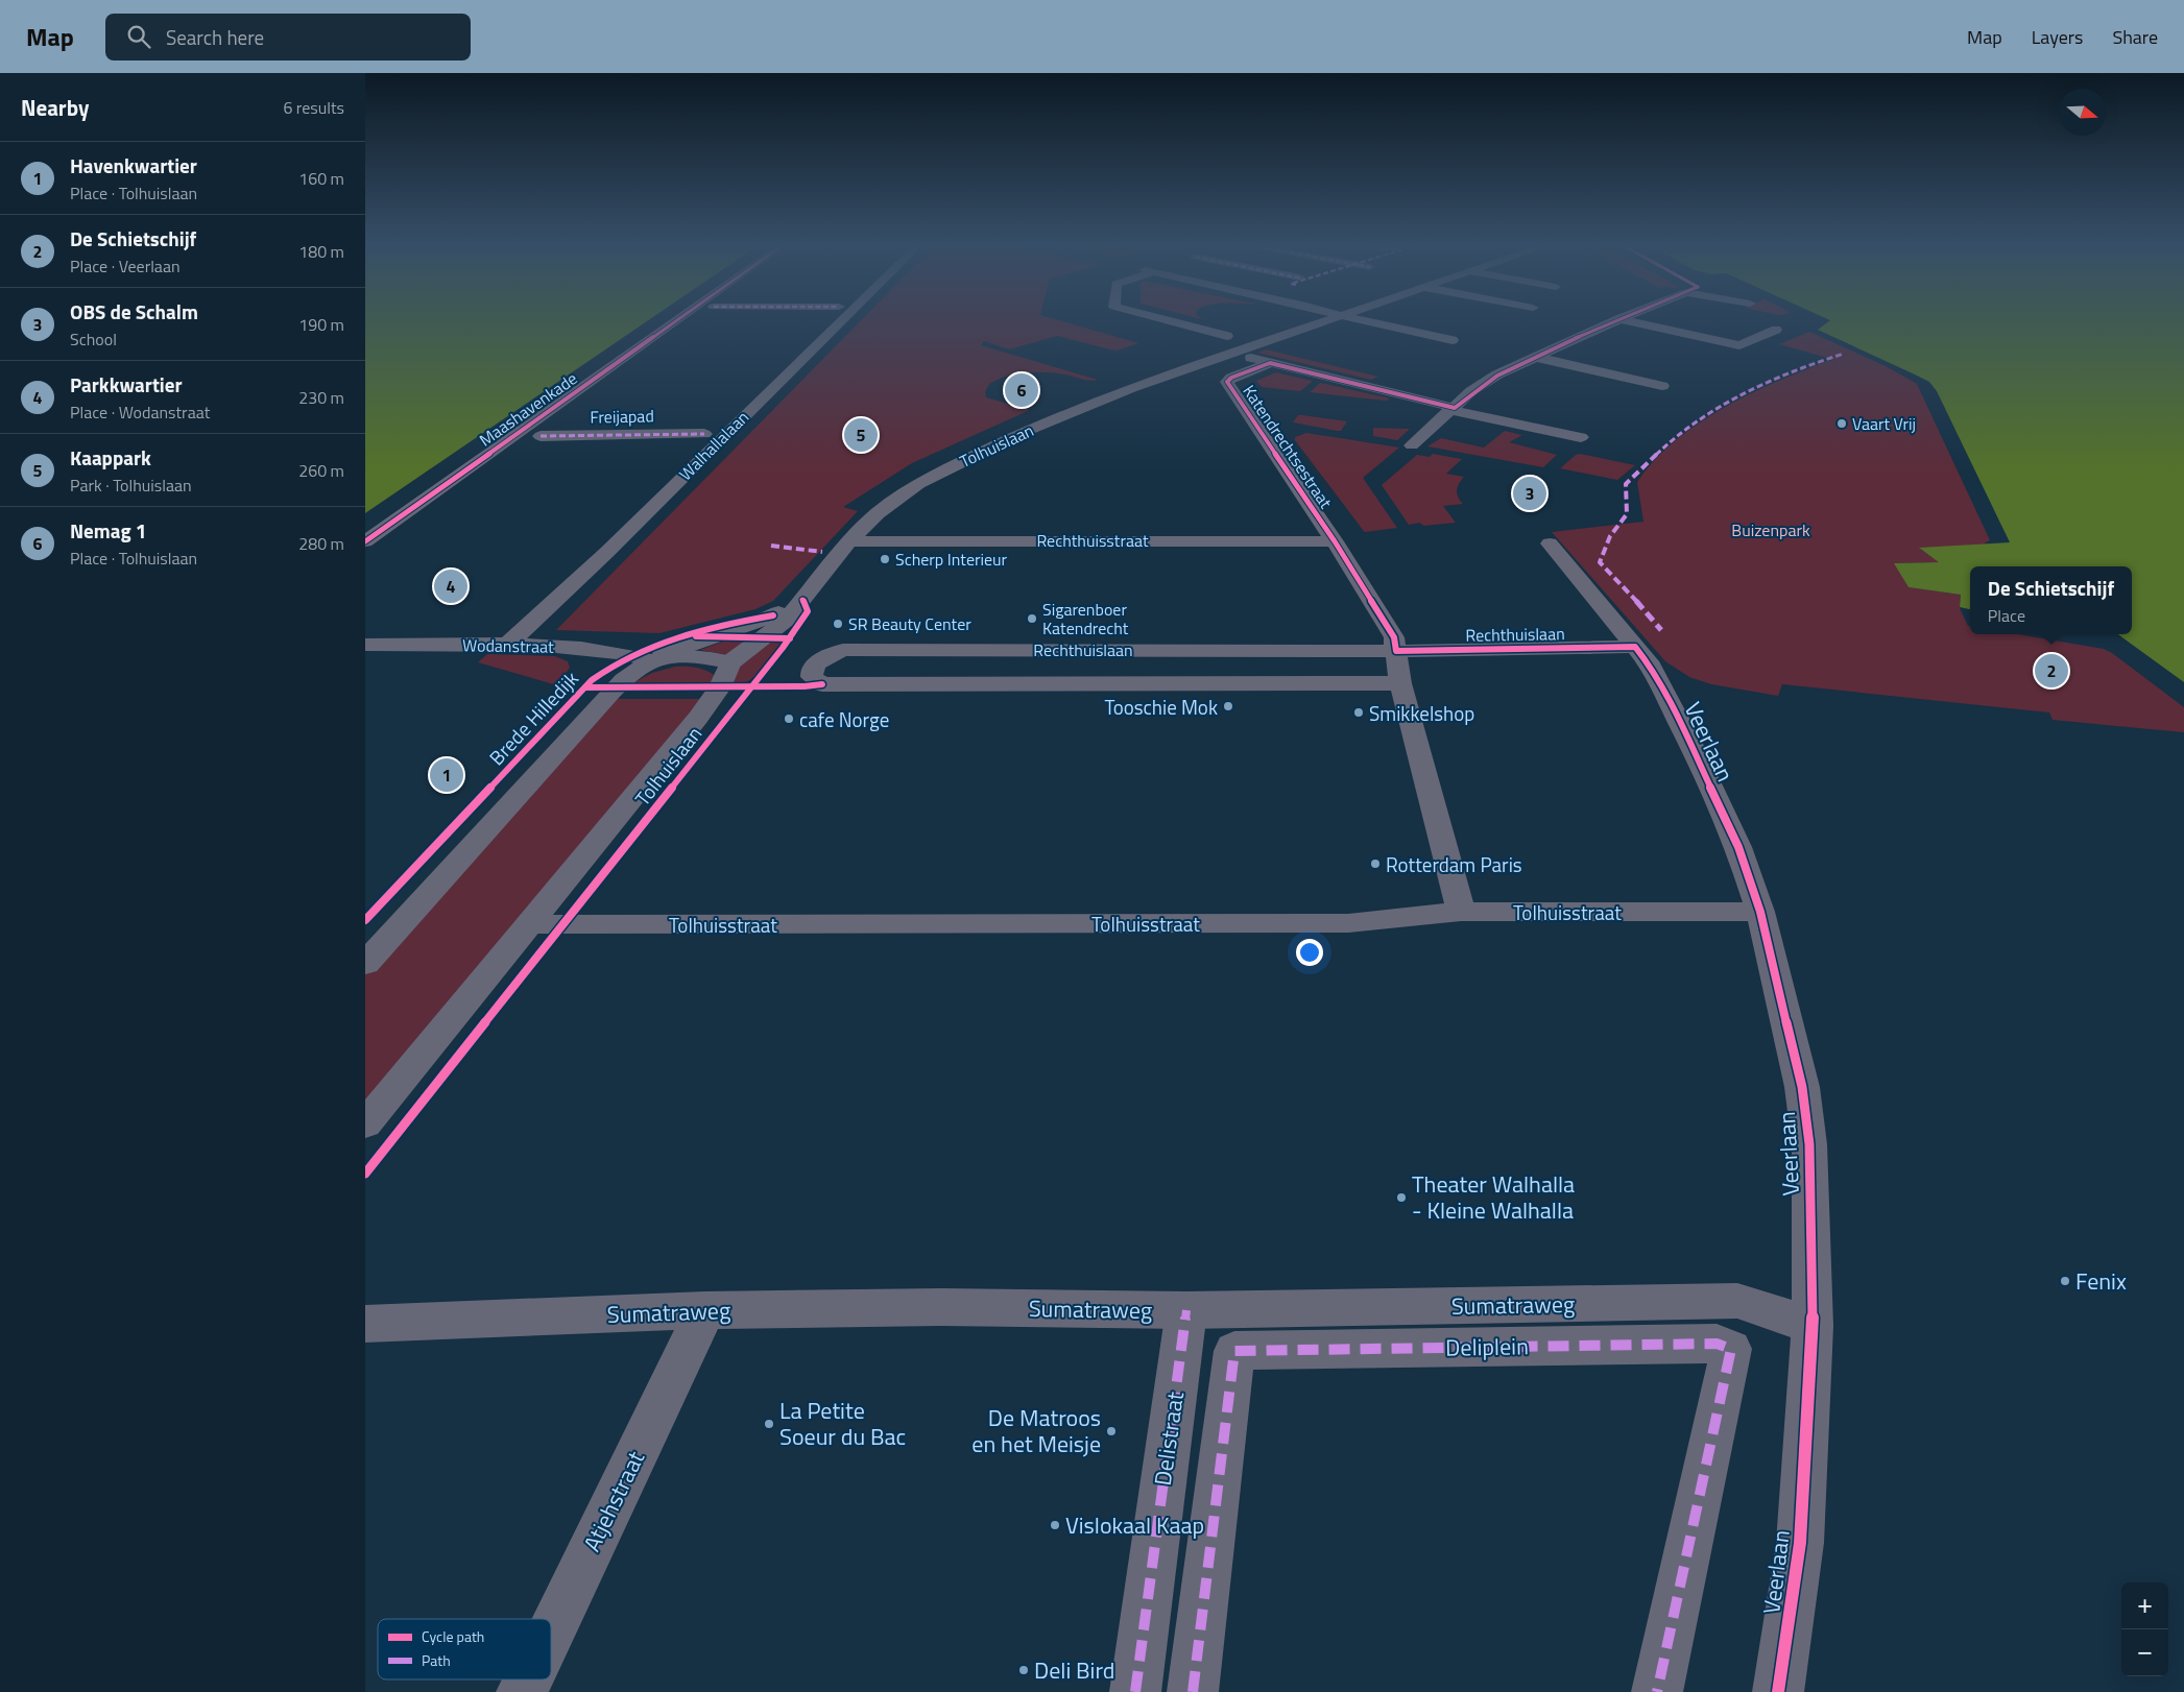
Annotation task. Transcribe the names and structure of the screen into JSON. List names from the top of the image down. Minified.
{"streets":{"street":["Maashavenkade","Freijapad","Walhallalaan","Tolhuislaan","Katendrechtsestraat","Rechthuisstraat","Rechthuislaan","Wodanstraat","Veerlaan","Tolhuisstraat","Sumatraweg","Deliplein","Delistraat","Atjehstraat"],"cycle path":["Brede Hilledijk"]},"crossings":[["Walhallalaan","Wodanstraat"],["Tolhuislaan","Katendrechtsestraat"],["Tolhuislaan","Rechthuisstraat"],["Tolhuislaan","Wodanstraat"],["Tolhuislaan","Tolhuisstraat"],["Katendrechtsestraat","Rechthuisstraat"],["Katendrechtsestraat","Rechthuislaan"],["Katendrechtsestraat","Tolhuisstraat"],["Rechthuislaan","Veerlaan"],["Veerlaan","Tolhuisstraat"],["Veerlaan","Sumatraweg"],["Sumatraweg","Delistraat"],["Sumatraweg","Atjehstraat"]],"parks":["Buizenpark"],"places":["Vaart Vrij","Scherp Interieur","Sigarenboer Katendrecht","SR Beauty Center","Tooschie Mok","Smikkelshop","cafe Norge","Rotterdam Paris","Theater Walhalla - Kleine Walhalla","Fenix","La Petite Soeur du Bac","De Matroos en het Meisje","Vislokaal Kaap","Deli Bird"],"legend":["Cycle path","Path"],"north":"right","page":{"header":"Map","search":"Search here","nav":["Map","Layers","Share"],"heading":["Nearby","6 results"],"list":[{"mark":"1","name":"Havenkwartier","note":"Place · Tolhuislaan","value":"160 m"},{"mark":"2","name":"De Schietschijf","note":"Place · Veerlaan","value":"180 m"},{"mark":"3","name":"OBS de Schalm","note":"School","value":"190 m"},{"mark":"4","name":"Parkkwartier","note":"Place · Wodanstraat","value":"230 m"},{"mark":"5","name":"Kaappark","note":"Park · Tolhuislaan","value":"260 m"},{"mark":"6","name":"Nemag 1","note":"Place · Tolhuislaan","value":"280 m"}],"pins":["6","5","3","4","2","1"],"popup":["De Schietschijf","Place"],"map_buttons":["+","−"]}}
